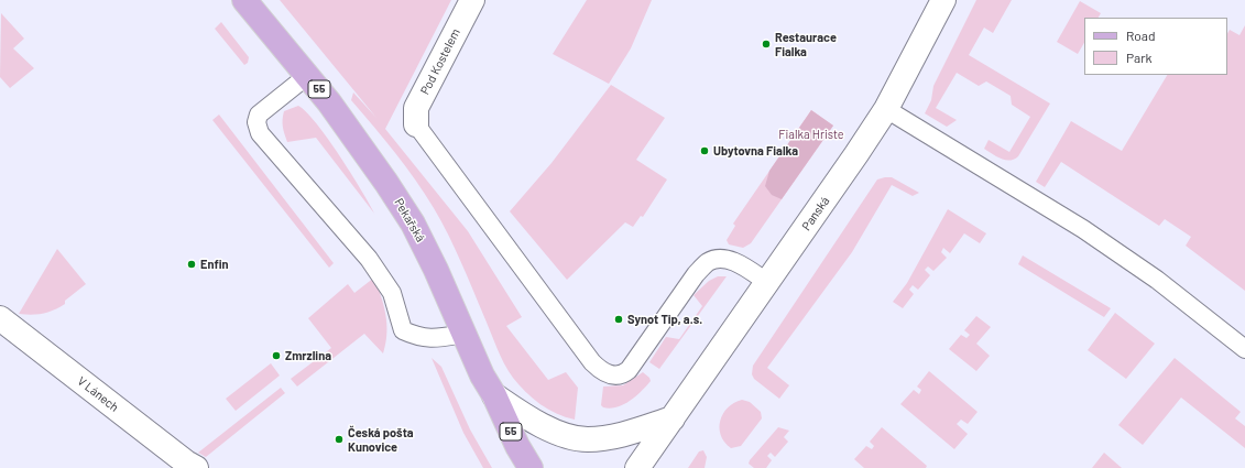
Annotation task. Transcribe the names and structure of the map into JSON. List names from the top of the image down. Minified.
{"streets":{"main road":["55","Pekařská"],"street":["Pod Kostelem","Panská","V Lánech"]},"parks":["Fialka Hriste"],"places":["Restaurace Fialka","Ubytovna Fialka","Enfin","Synot Tip, a.s.","Zmrzlina","Česká pošta Kunovice"],"legend":["Road","Park"]}
